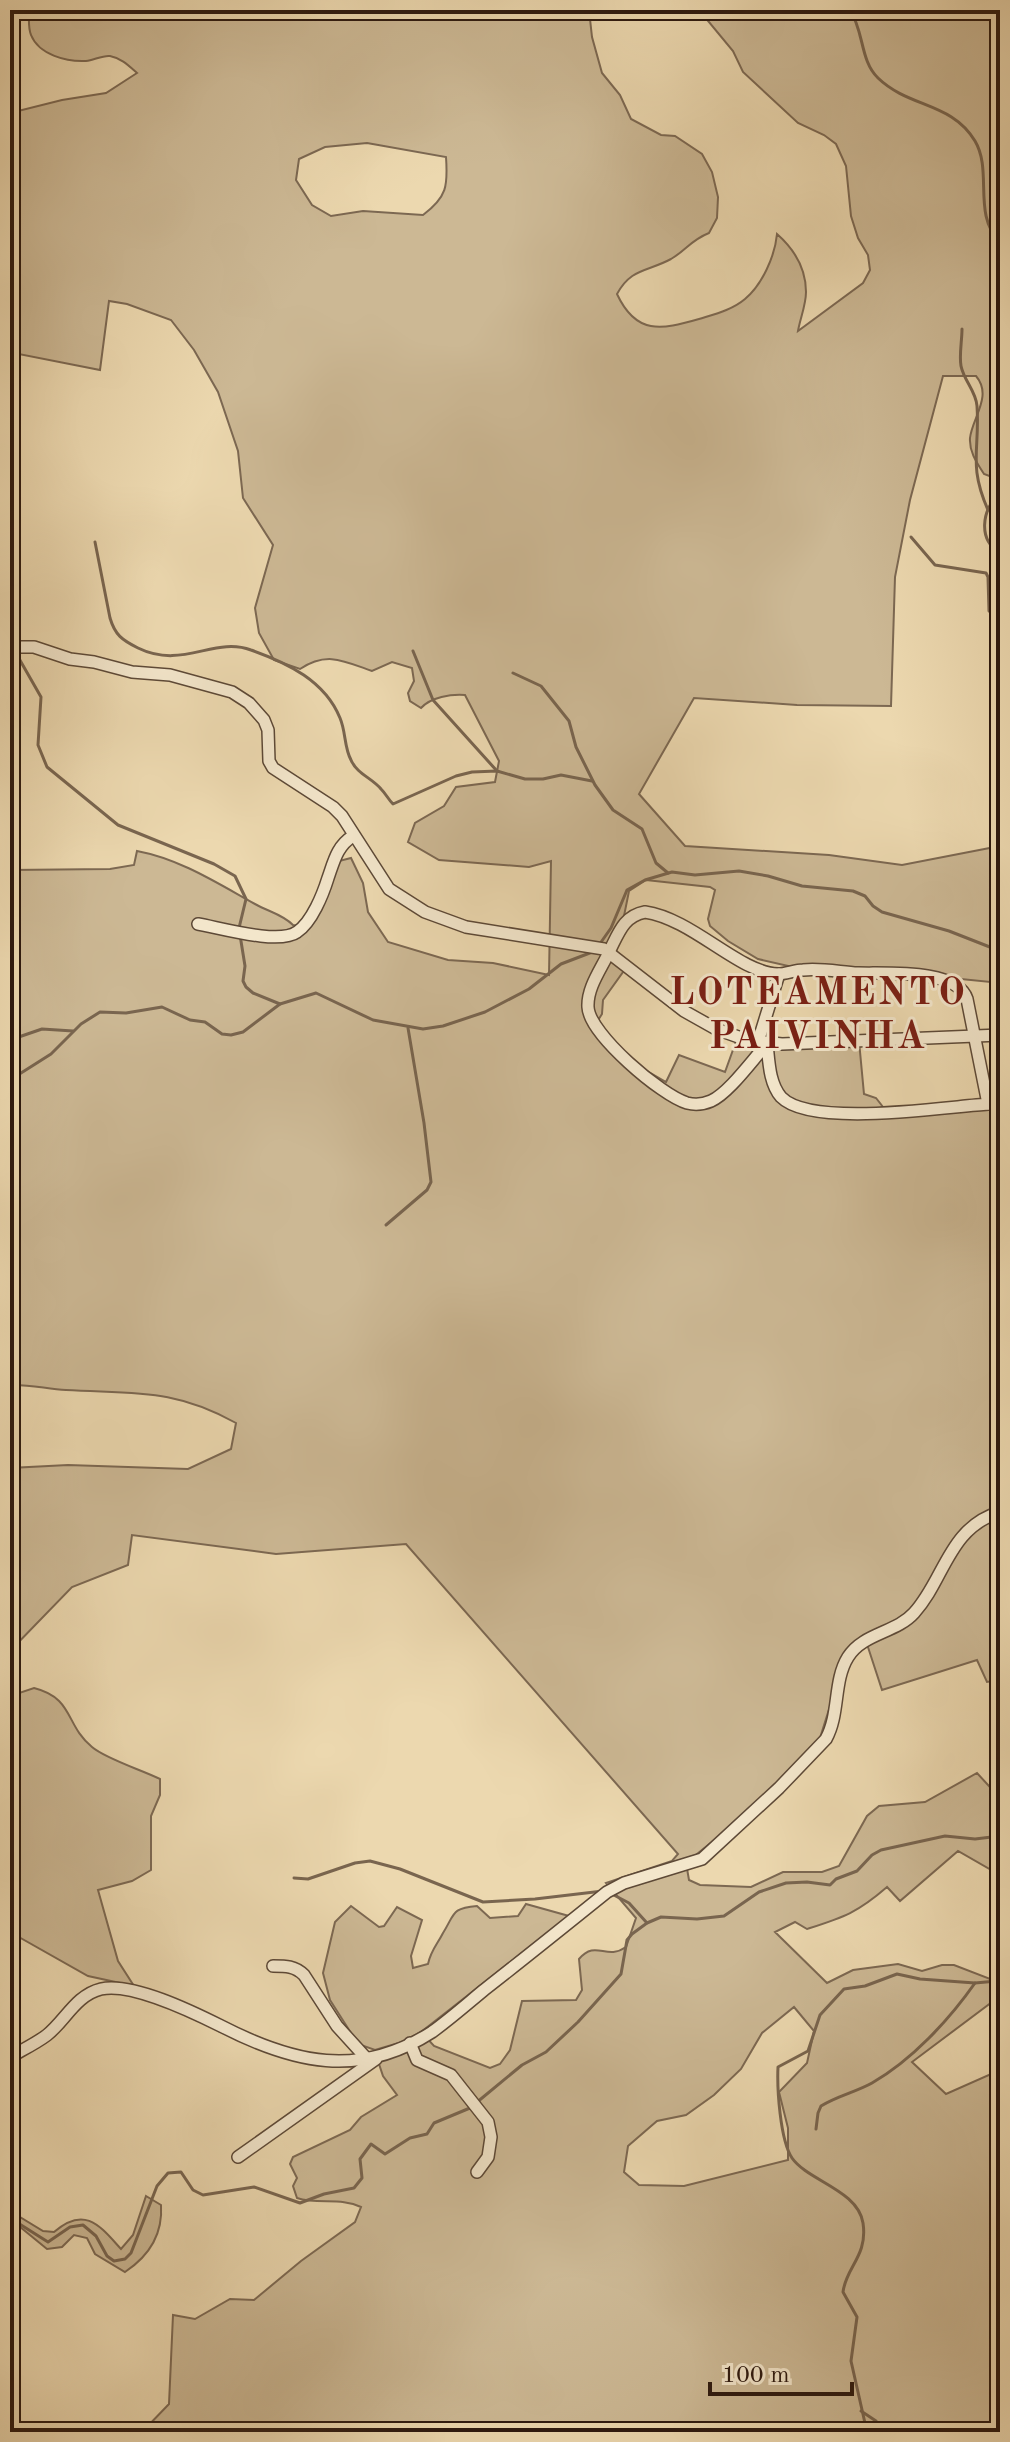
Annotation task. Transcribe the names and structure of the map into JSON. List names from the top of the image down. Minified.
{"districts":["LOTEAMENTO PAIVINHA"],"scale_bar":"100 m"}
